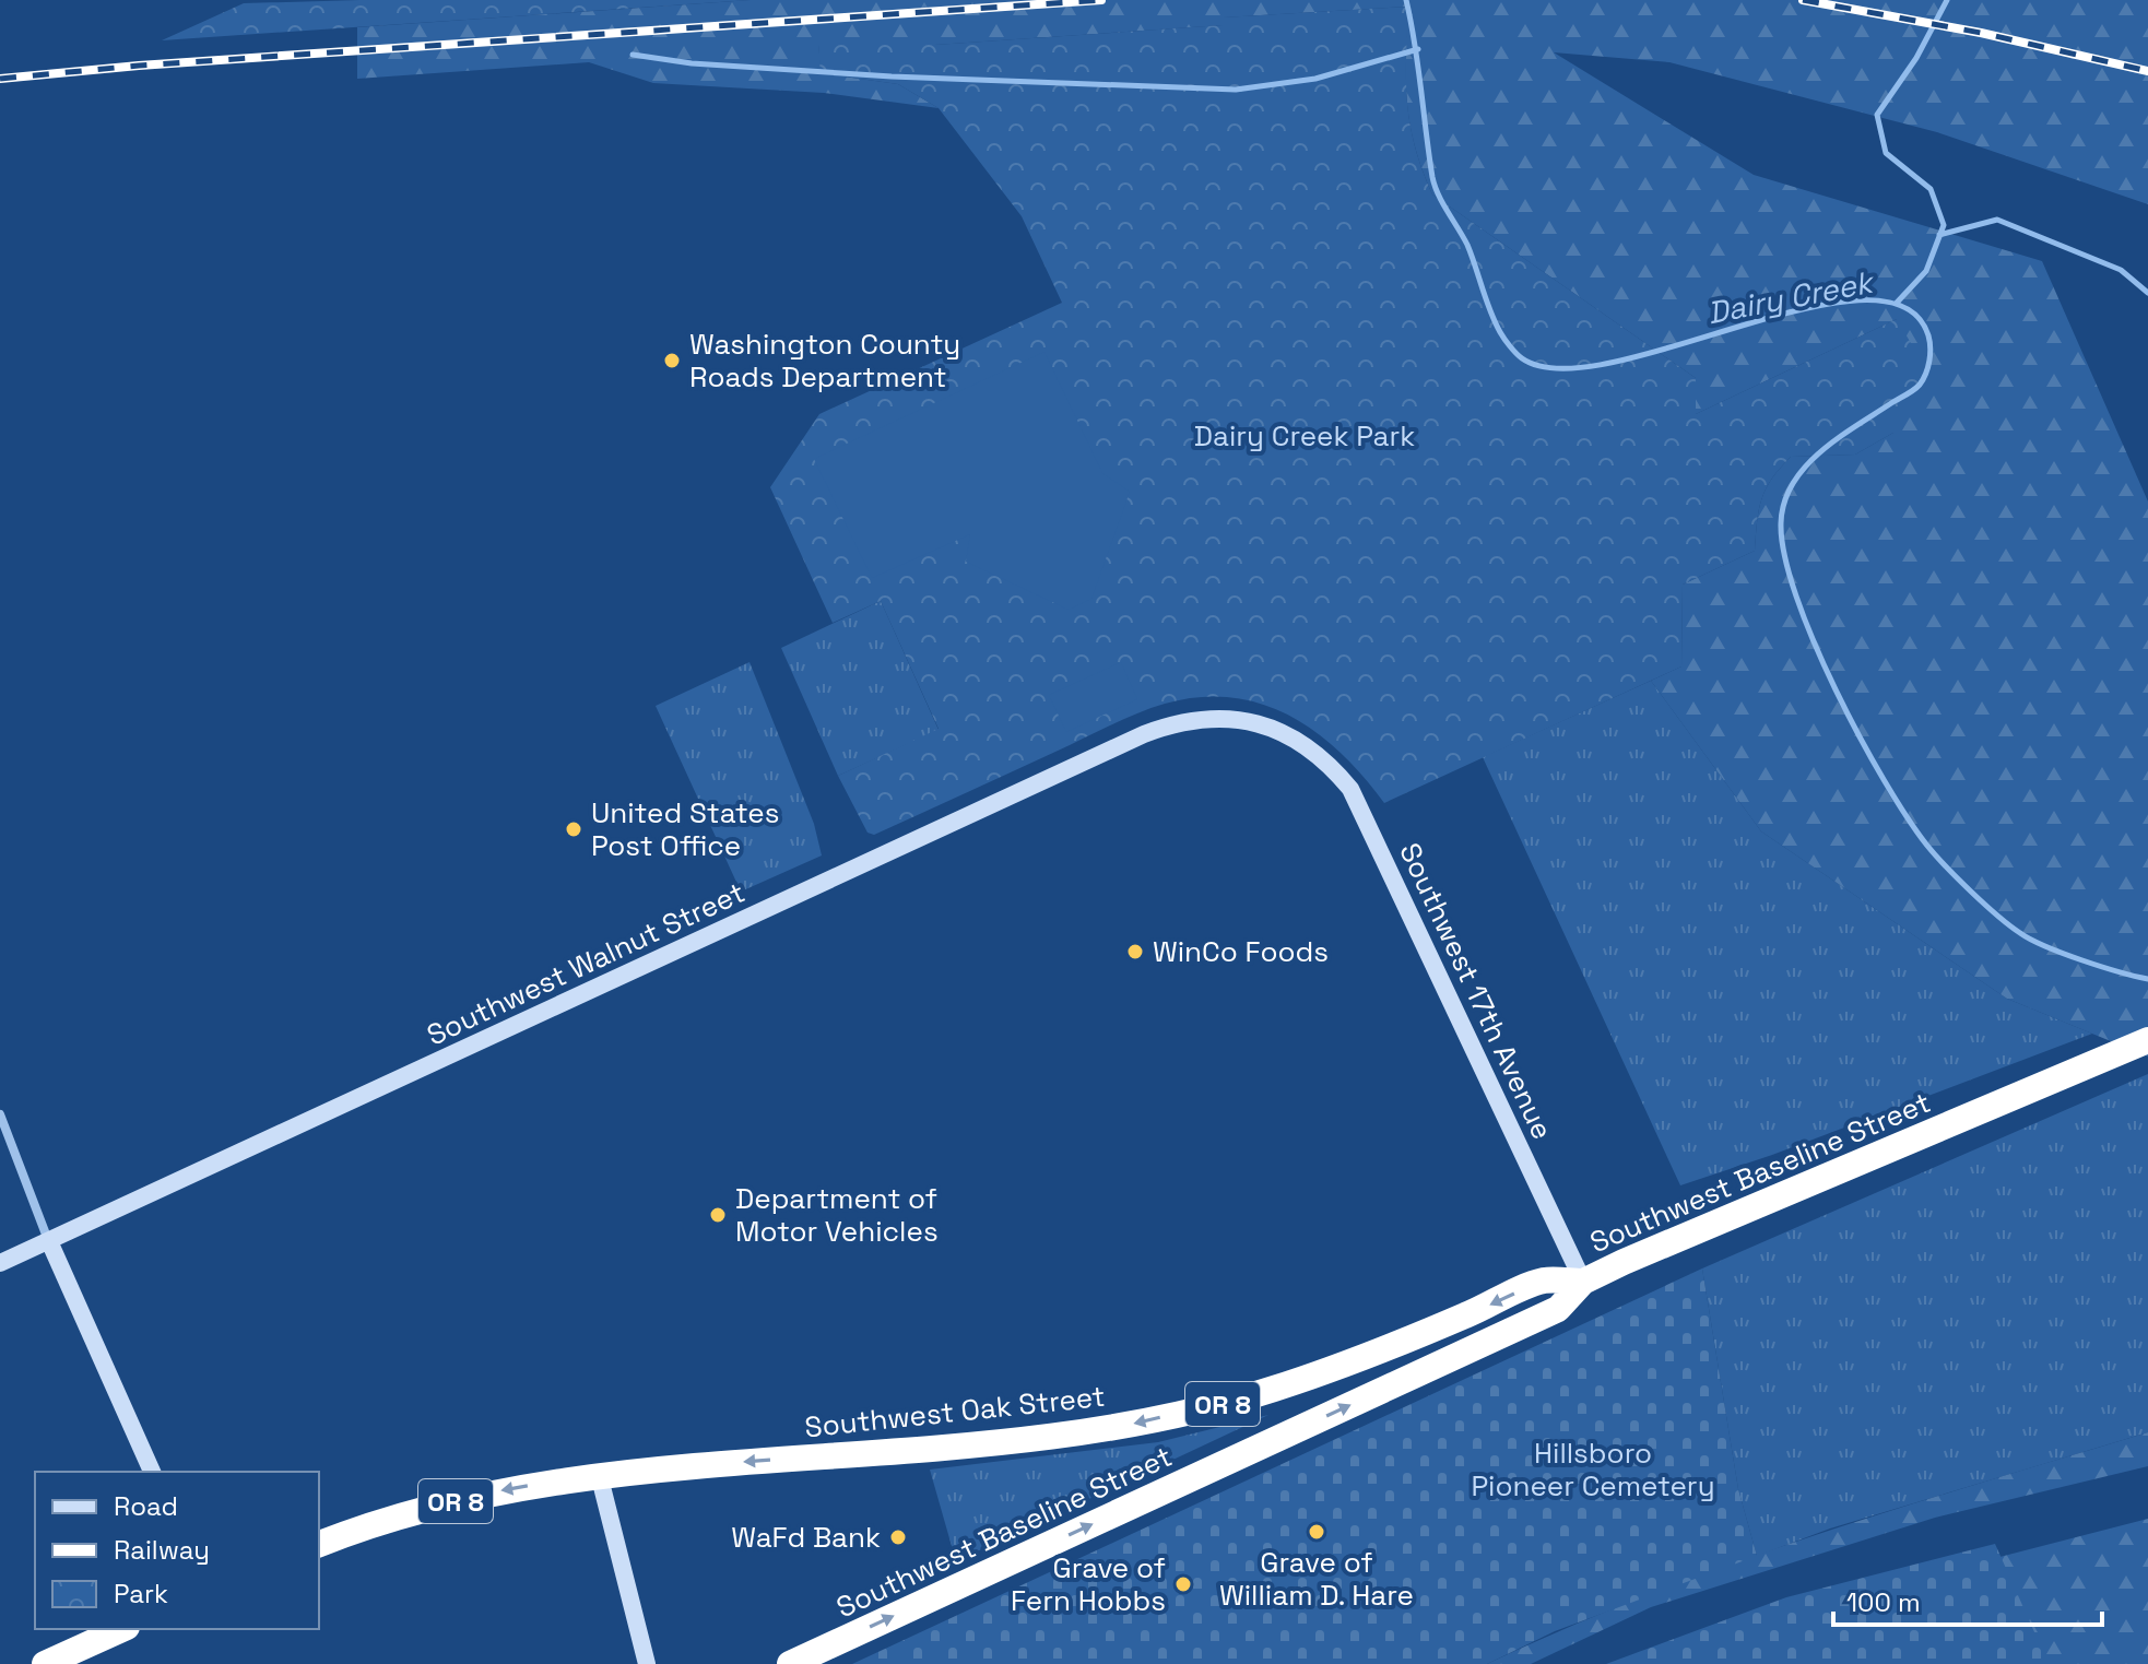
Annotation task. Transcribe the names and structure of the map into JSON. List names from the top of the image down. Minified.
{"streets":{"highway":["Southwest Baseline Street","OR 8","Southwest Oak Street"],"street":["Southwest Walnut Street","Southwest 17th Avenue"]},"crossings":[["Southwest Walnut Street","Southwest 17th Avenue"],["Southwest 17th Avenue","Southwest Baseline Street"],["Southwest 17th Avenue","Southwest Oak Street"],["Southwest Baseline Street","Southwest Oak Street"]],"one_way":["Southwest Baseline Street","Southwest Oak Street"],"water":["Dairy Creek"],"parks":["Dairy Creek Park","Hillsboro Pioneer Cemetery"],"places":["Washington County Roads Department","United States Post Office","WinCo Foods","Department of Motor Vehicles","Grave of William D. Hare","WaFd Bank","Grave of Fern Hobbs"],"legend":["Road","Railway","Park"],"scale_bar":"100 m"}
